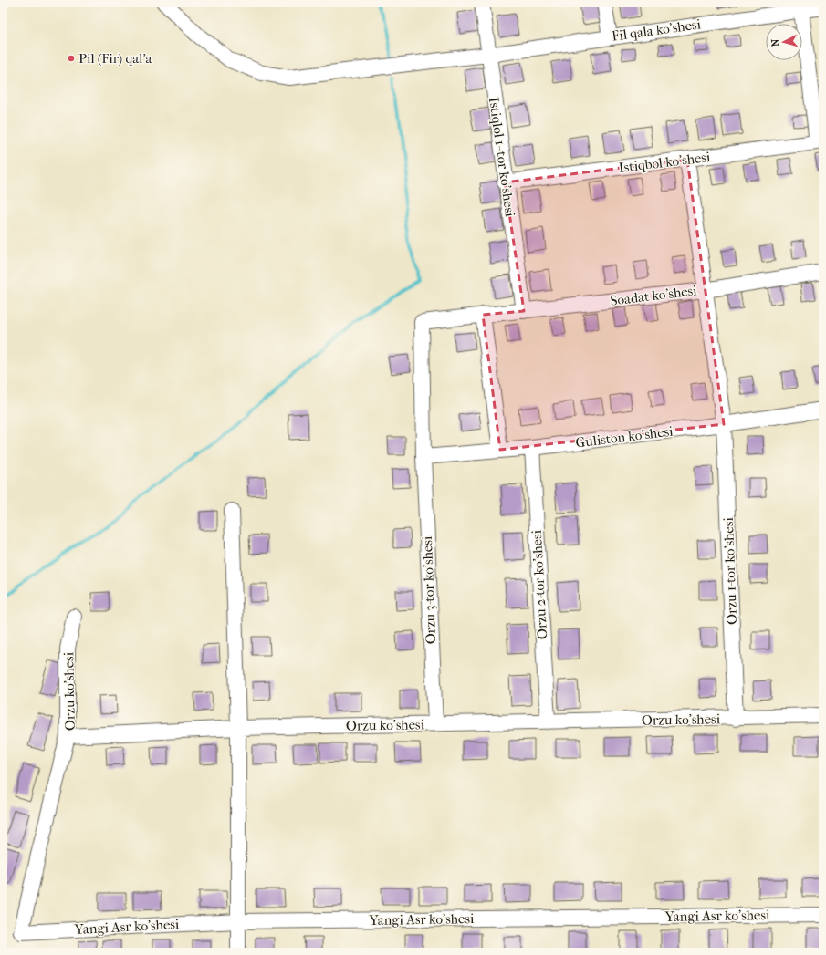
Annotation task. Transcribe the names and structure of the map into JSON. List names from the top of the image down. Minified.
{"streets":{"street":["Fil qala ko'shesi","Istiqlol 1- tor ko'shesi","Istiqbol ko'shesi","Soadat ko'shesi","Guliston ko'shesi","Orzu 1-tor ko'shesi","Orzu 2-tor ko'shesi","Orzu 3-tor ko'shesi","Orzu ko'shesi","Yangi Asr ko'shesi"]},"crossings":[["Fil qala ko'shesi","Istiqlol 1- tor ko'shesi"],["Istiqlol 1- tor ko'shesi","Istiqbol ko'shesi"],["Istiqlol 1- tor ko'shesi","Soadat ko'shesi"],["Istiqbol ko'shesi","Orzu 1-tor ko'shesi"],["Soadat ko'shesi","Orzu 1-tor ko'shesi"],["Soadat ko'shesi","Orzu 3-tor ko'shesi"],["Guliston ko'shesi","Orzu 1-tor ko'shesi"],["Guliston ko'shesi","Orzu 2-tor ko'shesi"],["Guliston ko'shesi","Orzu 3-tor ko'shesi"],["Orzu 1-tor ko'shesi","Orzu ko'shesi"],["Orzu 2-tor ko'shesi","Orzu ko'shesi"],["Orzu 3-tor ko'shesi","Orzu ko'shesi"],["Orzu ko'shesi","Yangi Asr ko'shesi"]],"places":["Pil (Fir) qal'a"],"north":"left"}
